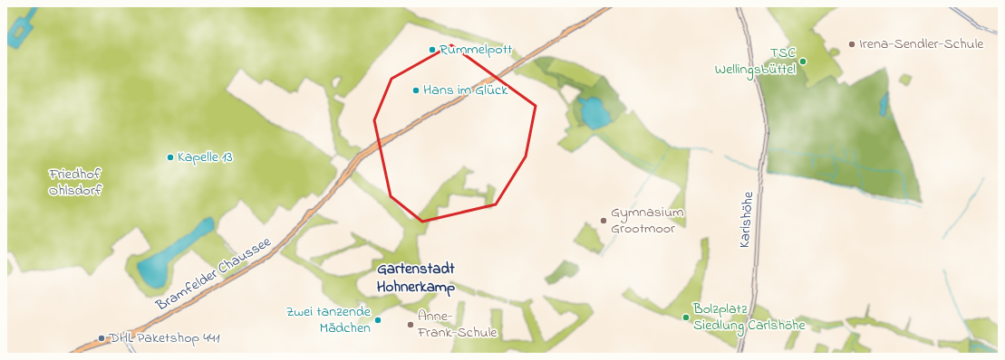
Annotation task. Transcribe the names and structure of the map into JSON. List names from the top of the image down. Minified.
{"streets":{"main road":["Karlshöhe","Bramfelder Chaussee"]},"districts":["Gartenstadt Hohnerkamp"],"parks":["Friedhof Ohlsdorf"],"places":["Irena-Sendler-Schule","Rummelpott","TSC Wellingsbüttel","Hans im Glück","Kapelle 13","Gymnasium Grootmoor","Bolzplatz Siedlung Carlshöhe","Zwei tanzende Mädchen","Anne- Frank-Schule","DHL Paketshop 441"]}
